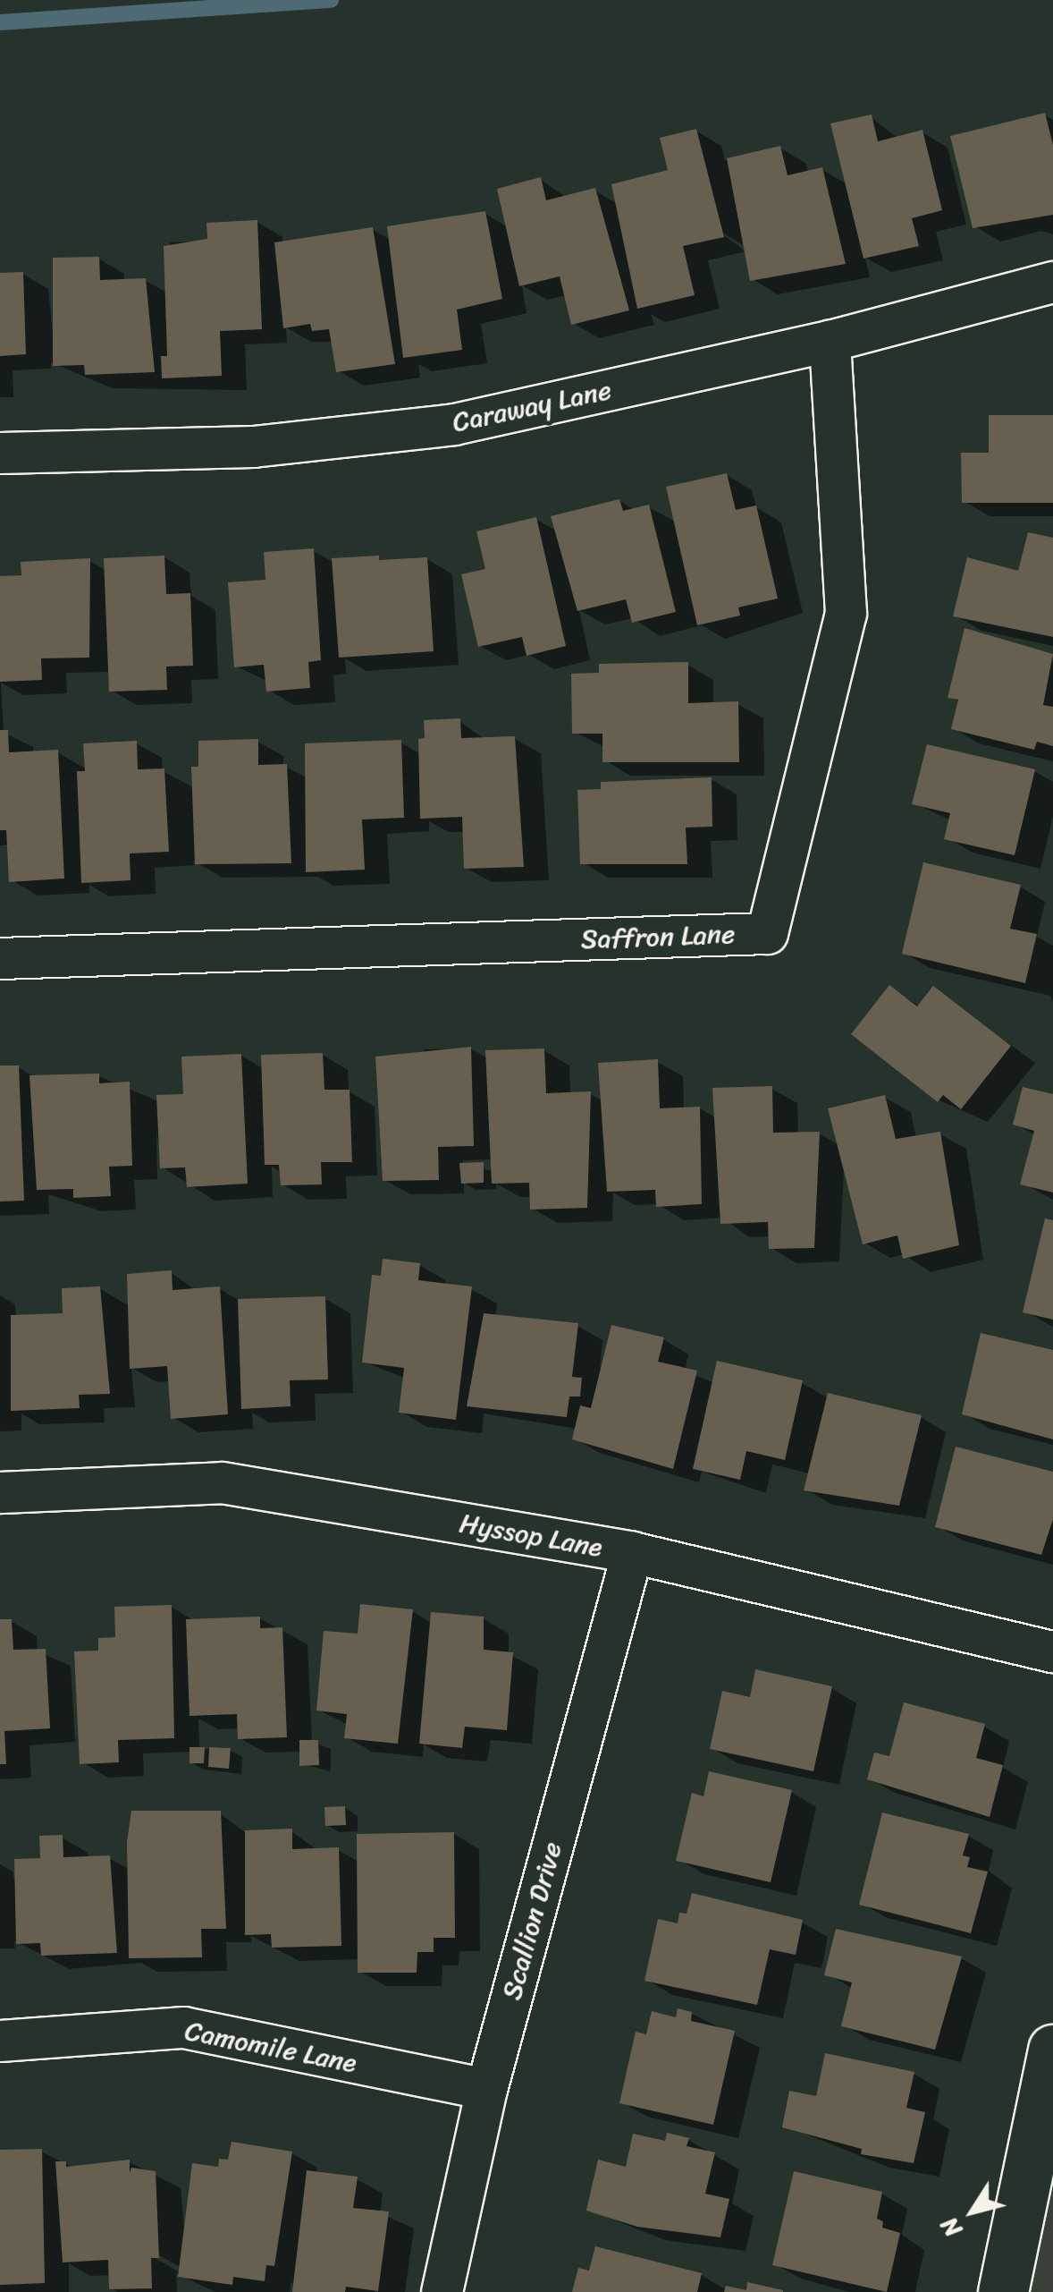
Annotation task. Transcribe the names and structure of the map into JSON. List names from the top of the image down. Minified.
{"streets":{"street":["Caraway Lane","Saffron Lane","Hyssop Lane","Scallion Drive","Camomile Lane"]},"crossings":[["Caraway Lane","Saffron Lane"],["Hyssop Lane","Scallion Drive"],["Scallion Drive","Camomile Lane"]],"north":"bottom left"}
